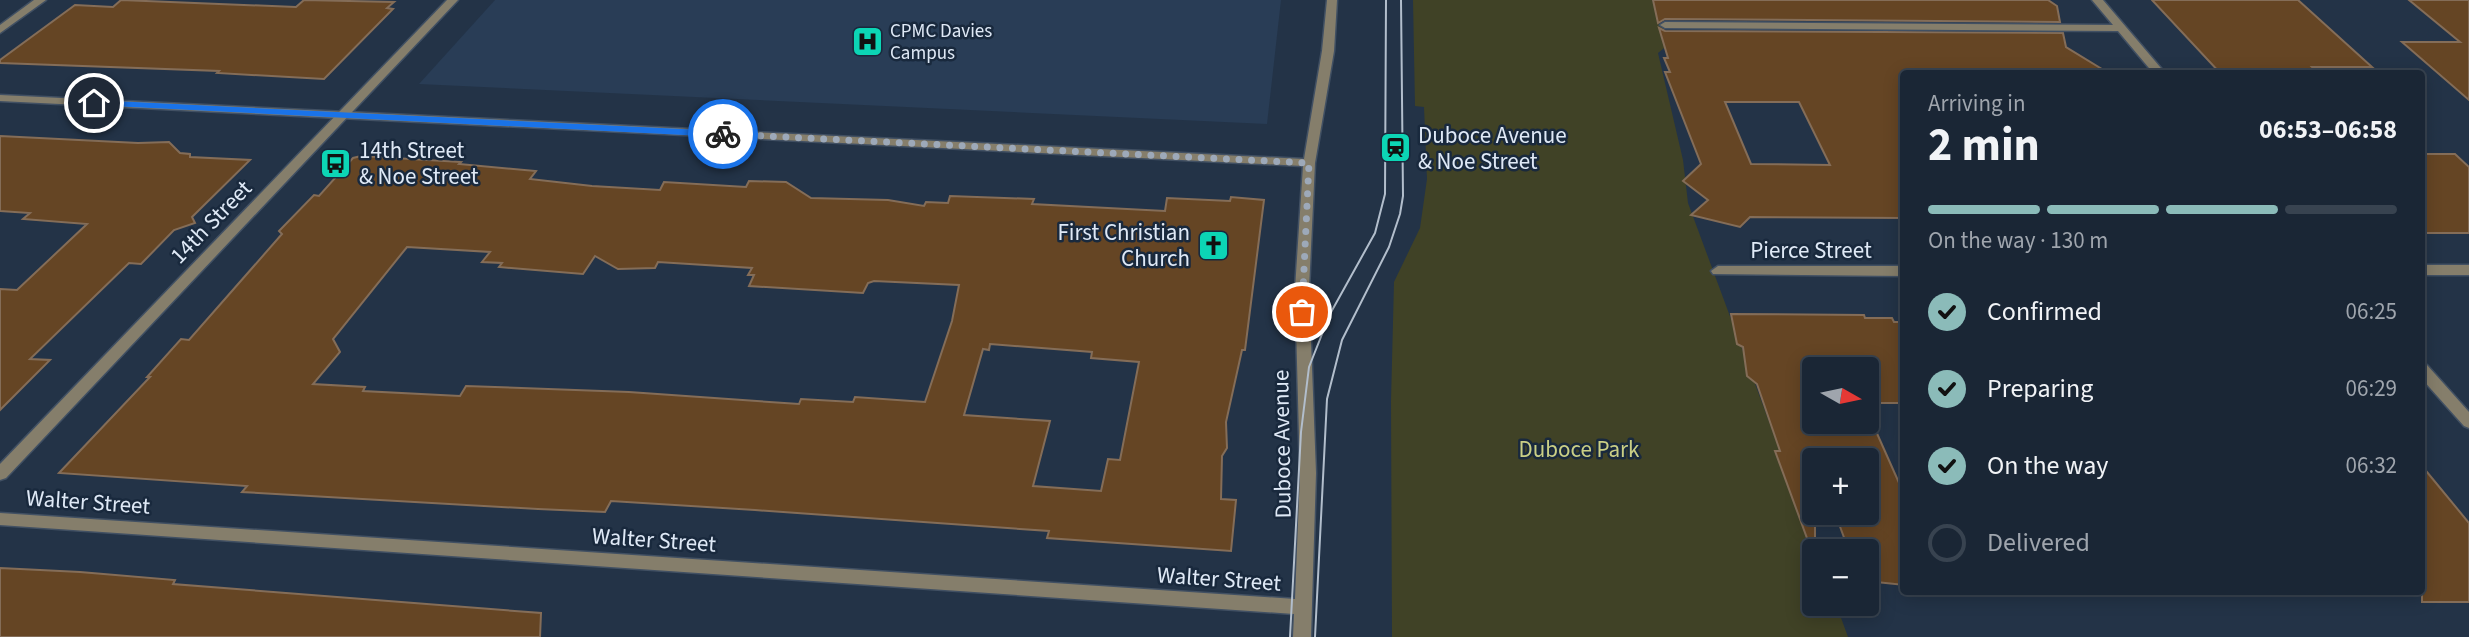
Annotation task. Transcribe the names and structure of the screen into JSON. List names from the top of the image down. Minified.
{"streets":{"street":["14th Street","Pierce Street","Duboce Avenue","Walter Street"]},"crossings":[["Duboce Avenue","Walter Street"]],"parks":["Duboce Park"],"places":{"hospital":["CPMC Davies Campus"],"station":["Duboce Avenue & Noe Street"],"bus stop":["14th Street & Noe Street"],"church":["First Christian Church"]},"north":"right","page":{"heading":["2 min","Arriving in","06:53–06:58"],"bar":"On the way · 130 m","list":[["Confirmed","06:25"],["Preparing","06:29"],["On the way","06:32"],"Delivered"],"map_buttons":["+","−"]}}
